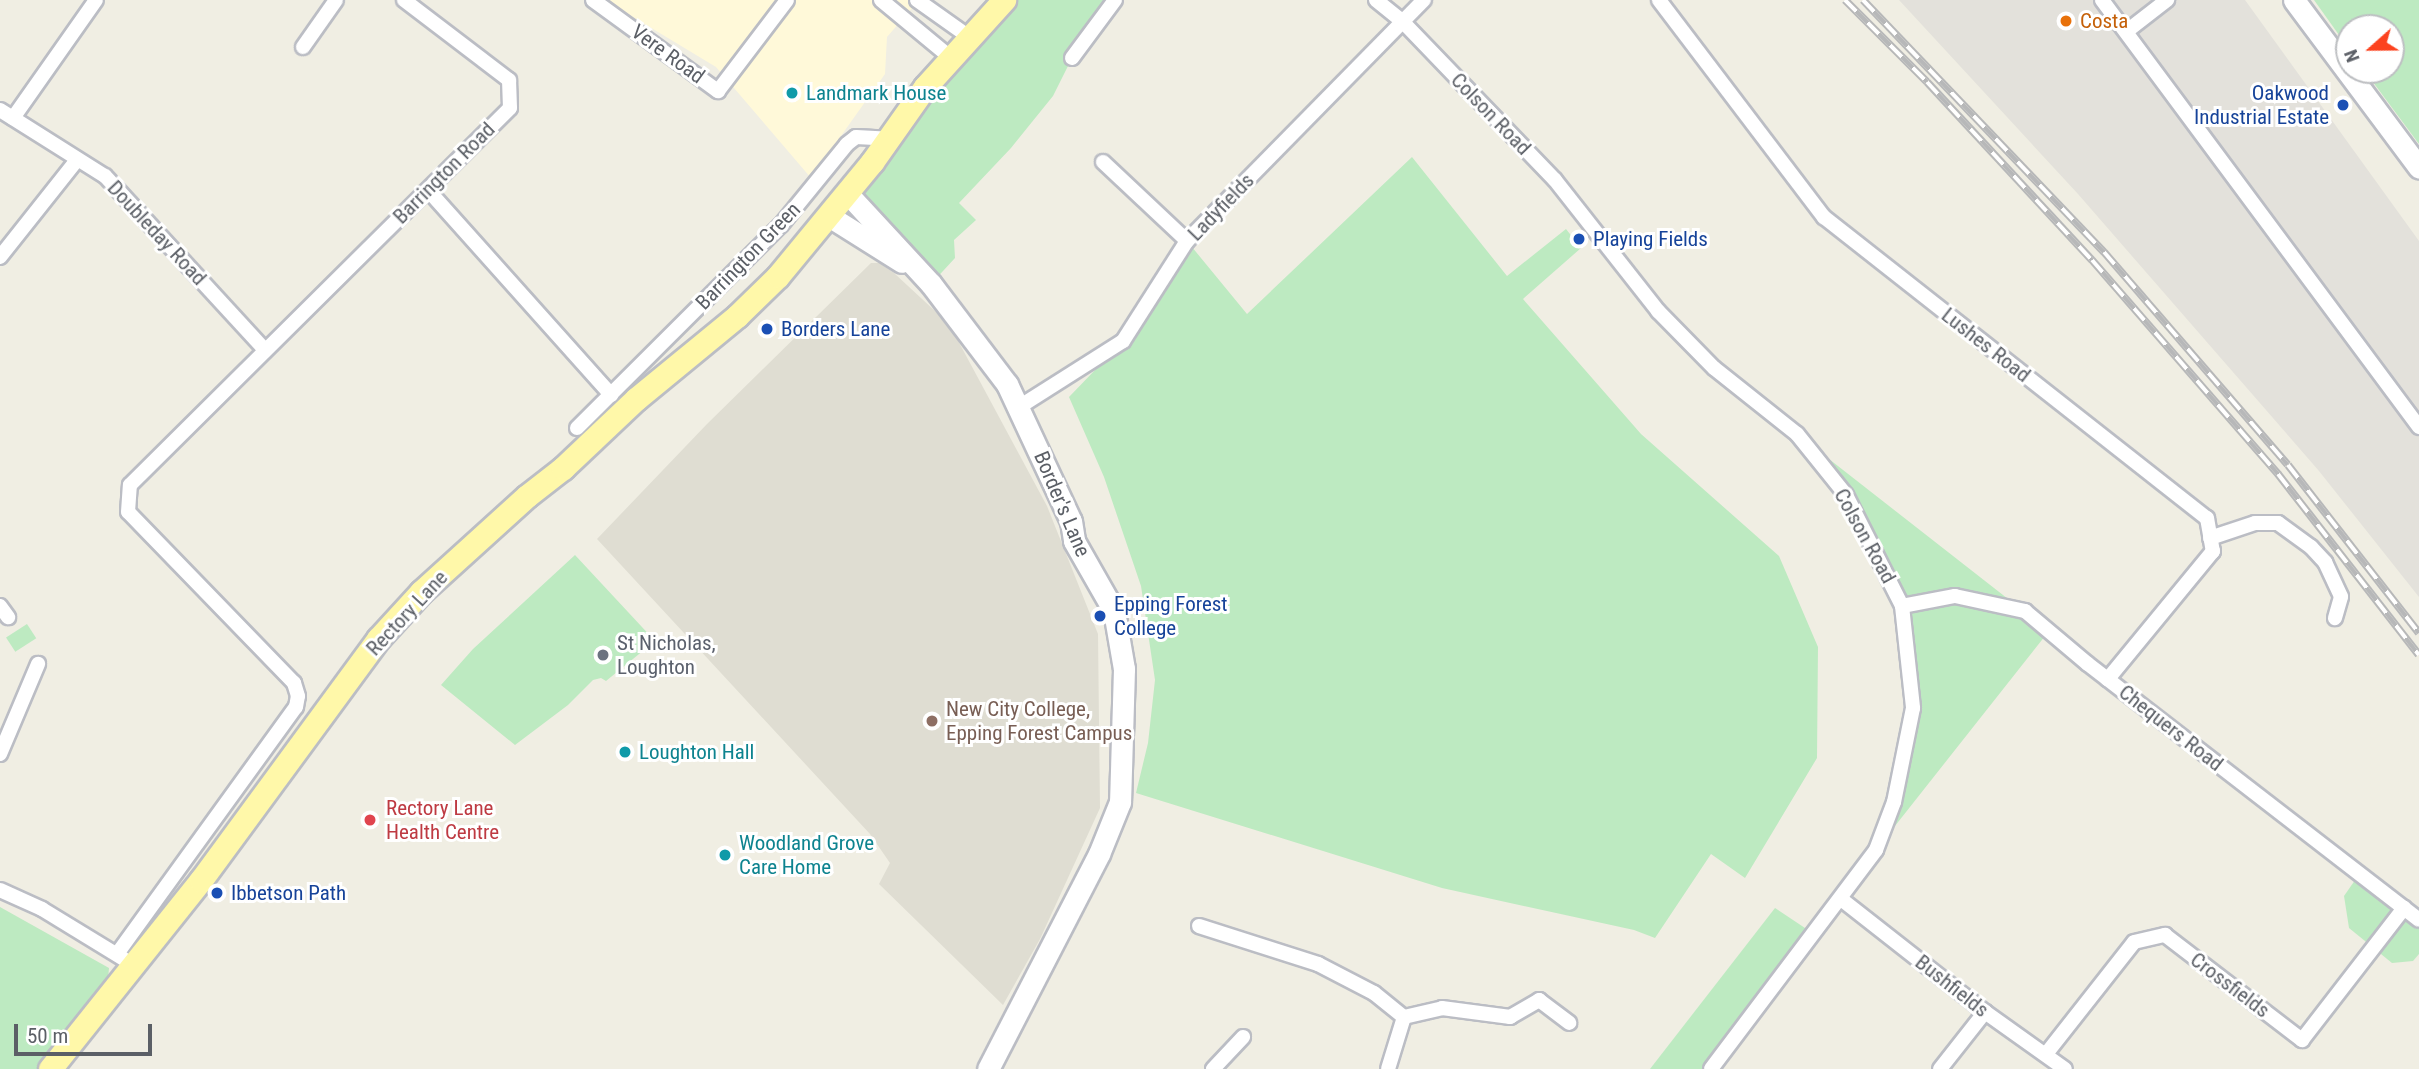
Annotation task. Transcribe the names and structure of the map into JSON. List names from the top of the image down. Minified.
{"streets":{"main road":["Rectory Lane"],"street":["Vere Road","Colson Road","Barrington Road","Ladyfields","Doubleday Road","Barrington Green","Lushes Road","Border's Lane","Chequers Road","Crossfields","Bushfields"]},"crossings":[["Colson Road","Ladyfields"],["Colson Road","Chequers Road"],["Colson Road","Bushfields"],["Barrington Road","Doubleday Road"],["Ladyfields","Border's Lane"],["Barrington Green","Rectory Lane"],["Border's Lane","Rectory Lane"],["Chequers Road","Crossfields"],["Crossfields","Bushfields"]],"places":["Costa","Landmark House","Oakwood Industrial Estate","Playing Fields","Borders Lane","Epping Forest College","St Nicholas, Loughton","New City College, Epping Forest Campus","Loughton Hall","Rectory Lane Health Centre","Woodland Grove Care Home","Ibbetson Path"],"scale_bar":"50 m","north":"left"}
